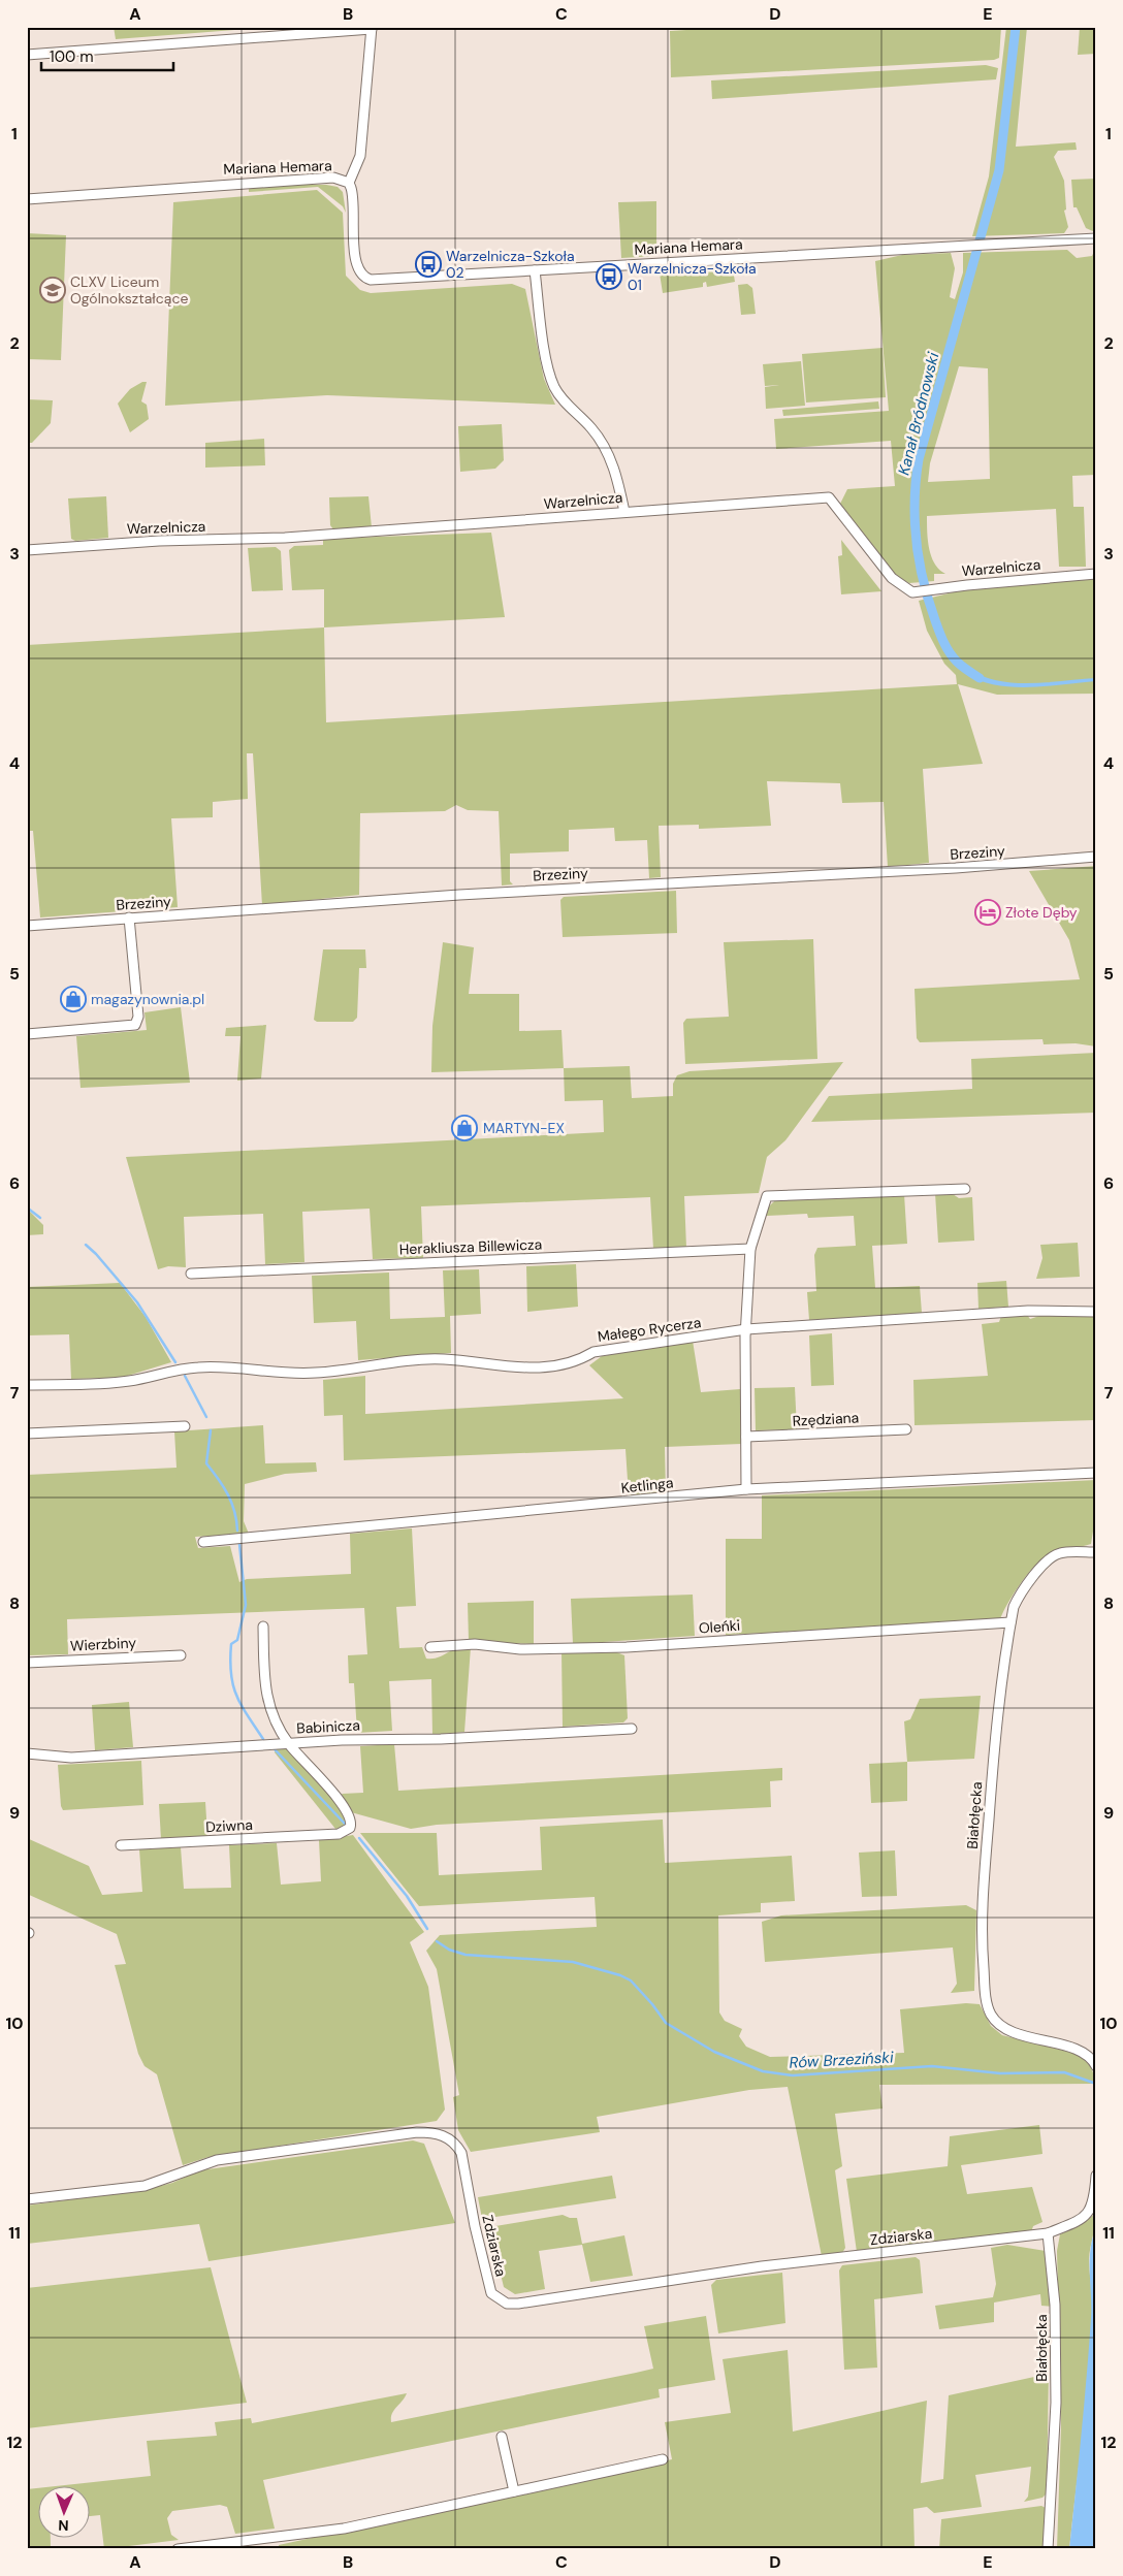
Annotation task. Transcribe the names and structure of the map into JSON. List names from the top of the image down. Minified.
{"streets":{"street":["Mariana Hemara","Warzelnicza","Brzeziny","Herakliusza Billewicza","Małego Rycerza","Rzędziana","Ketlinga","Oleńki","Wierzbiny","Babinicza","Białołęcka","Dziwna","Zdziarska"]},"crossings":[["Oleńki","Białołęcka"],["Babinicza","Dziwna"],["Białołęcka","Zdziarska"]],"water":["Kanał Bródnowski","Rów Brzeziński"],"places":{"bus stop":["Warzelnicza-Szkoła 02","Warzelnicza-Szkoła 01"],"school or university":["CLXV Liceum Ogólnokształcące"],"hotel":["Złote Dęby"],"shop":["magazynownia.pl","MARTYN-EX"]},"scale_bar":"100 m","north":"bottom","grid":{"columns":["A","B","C","D","E"],"rows":["1","2","3","4","5","6","7","8","9","10","11","12"]}}
